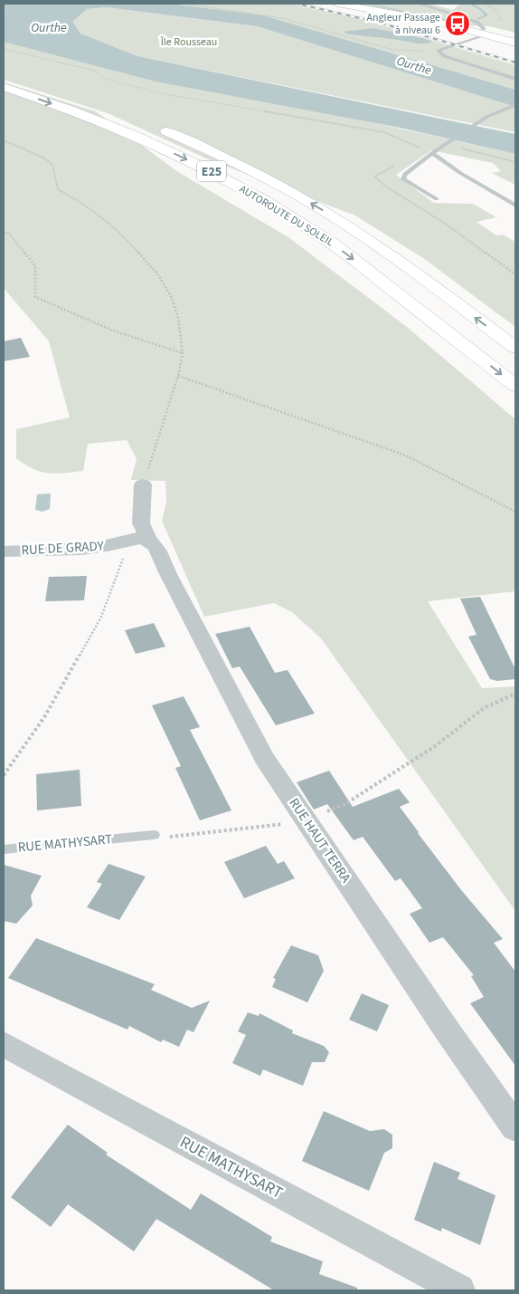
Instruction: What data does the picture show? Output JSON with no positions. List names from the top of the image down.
{
  "streets": {
    "main road": ["E25", "AUTOROUTE DU SOLEIL"],
    "street": ["RUE DE GRADY", "RUE HAUT TERRA", "RUE MATHYSART"]
  },
  "crossings": [
    ["RUE DE GRADY", "RUE HAUT TERRA"]
  ],
  "water": ["Ourthe"],
  "parks": ["Île Rousseau"],
  "places": {
    "bus stop": ["Angleur Passage à niveau 6"]
  }
}
